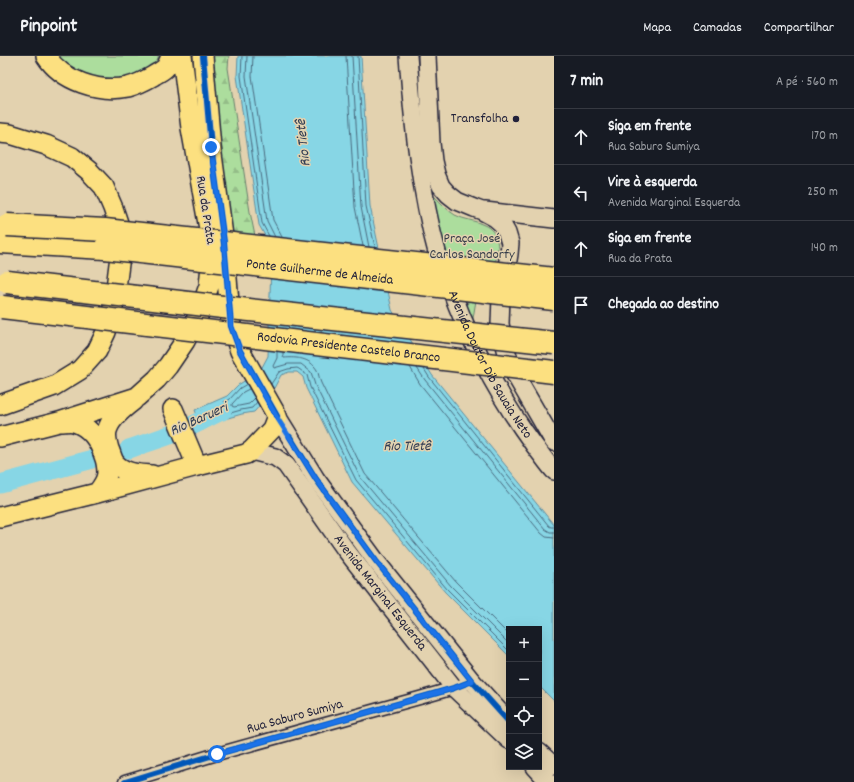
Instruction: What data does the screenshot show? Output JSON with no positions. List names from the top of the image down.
{
  "streets": {
    "highway": ["Ponte Guilherme de Almeida", "Rodovia Presidente Castelo Branco"],
    "main road": ["Rua da Prata", "Avenida Doutor Dib Sauaia Neto", "Avenida Marginal Esquerda"],
    "street": ["Rua Saburo Sumiya"]
  },
  "crossings": [
    ["Rua da Prata", "Avenida Marginal Esquerda"],
    ["Avenida Marginal Esquerda", "Rua Saburo Sumiya"]
  ],
  "water": ["Rio Tietê", "Rio Barueri"],
  "parks": ["Praça José Carlos Sandorfy"],
  "places": ["Transfolha"],
  "page": {
    "header": "Pinpoint",
    "nav": ["Mapa", "Camadas", "Compartilhar"],
    "heading": ["7 min", "A pé · 560 m"],
    "list": [
      ["Siga em frente", "Rua Saburo Sumiya", "170 m"],
      ["Vire à esquerda", "Avenida Marginal Esquerda", "250 m"],
      ["Siga em frente", "Rua da Prata", "140 m"],
      "Chegada ao destino"
    ],
    "map_buttons": ["+", "−"]
  }
}
